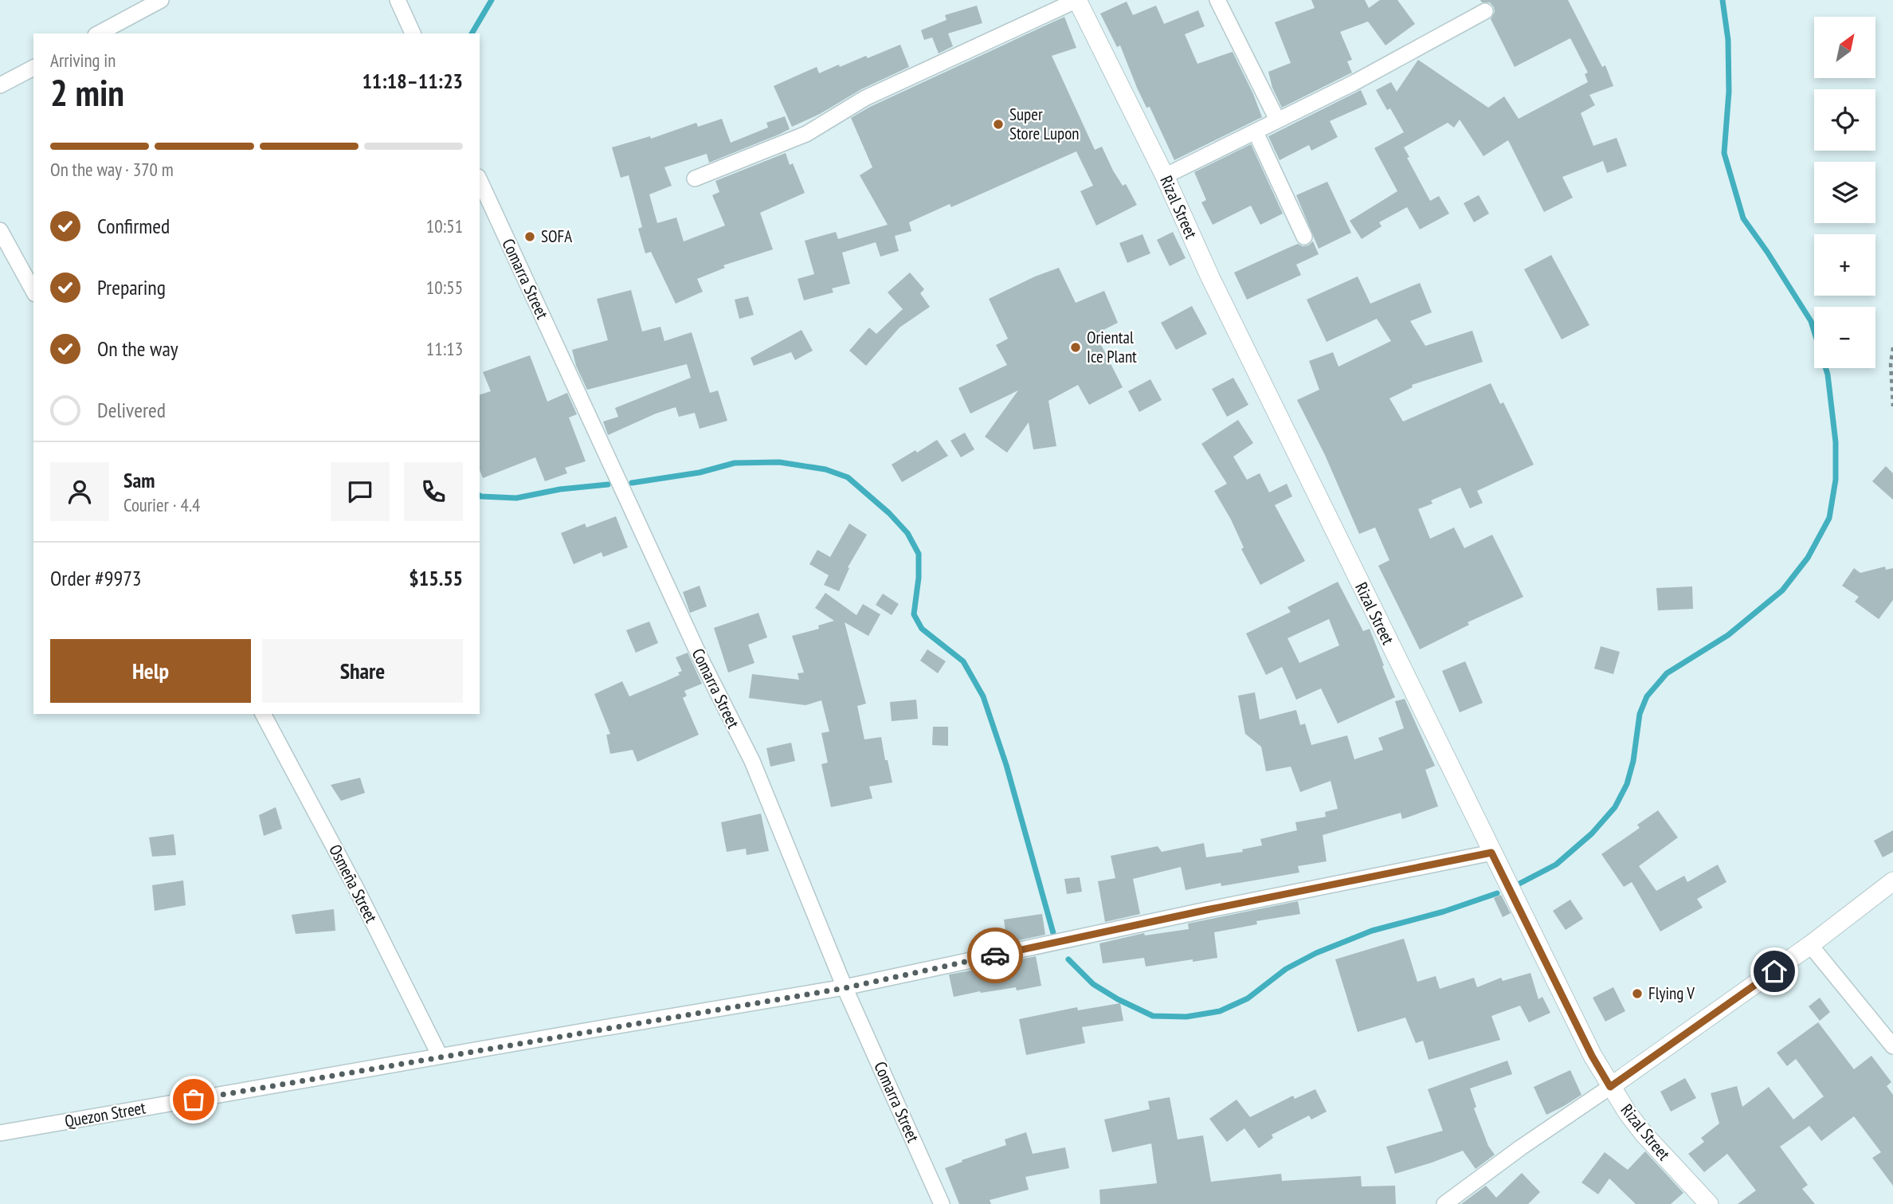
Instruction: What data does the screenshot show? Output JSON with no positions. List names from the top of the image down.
{
  "streets": {
    "street": [
      "Rizal Street",
      "Comarra Street",
      "Osmeña Street",
      "Quezon Street"
    ]
  },
  "crossings": [
    ["Rizal Street", "Quezon Street"],
    ["Comarra Street", "Quezon Street"],
    ["Osmeña Street", "Quezon Street"]
  ],
  "places": [
    "Super Store Lupon",
    "SOFA",
    "Oriental Ice Plant",
    "Flying V"
  ],
  "north": "top right",
  "page": {
    "map_buttons": ["+", "−"],
    "heading": ["2 min", "Arriving in", "11:18–11:23"],
    "panel": [
      "Sam",
      "Courier · 4.4",
      "Order #9973",
      "$15.55"
    ],
    "bar": "On the way · 370 m",
    "list": [
      ["Confirmed", "10:51"],
      ["Preparing", "10:55"],
      ["On the way", "11:13"],
      "Delivered"
    ],
    "buttons": ["Help", "Share"]
  }
}
